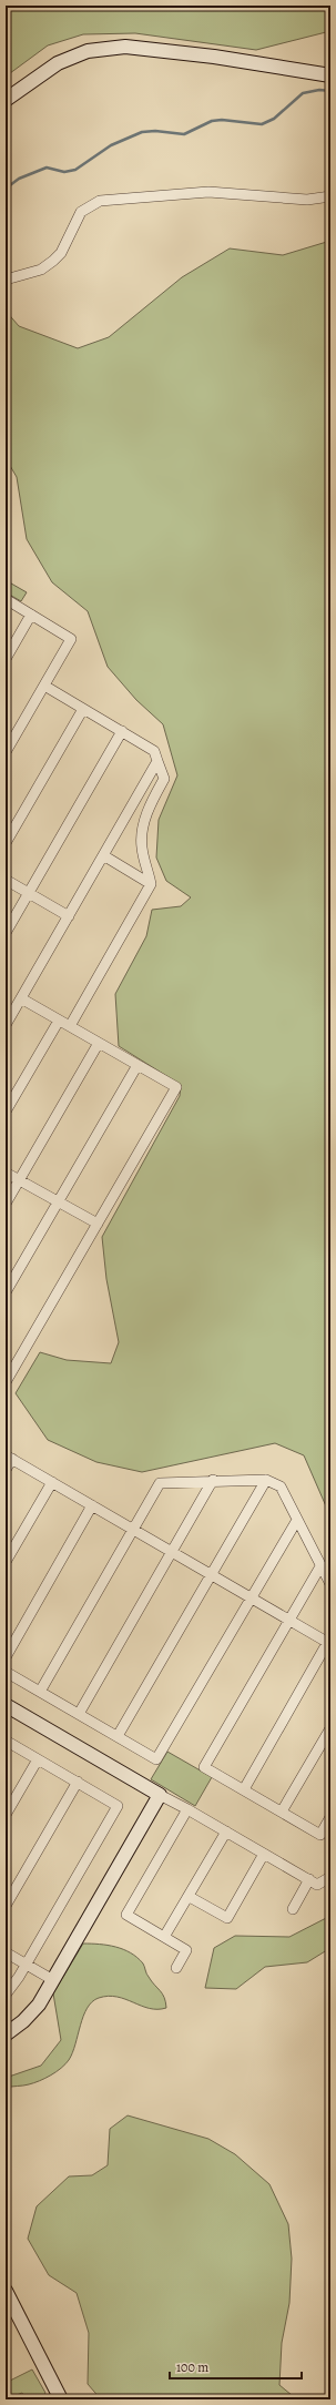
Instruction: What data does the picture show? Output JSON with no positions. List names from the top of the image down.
{
  "scale_bar": "100 m"
}
